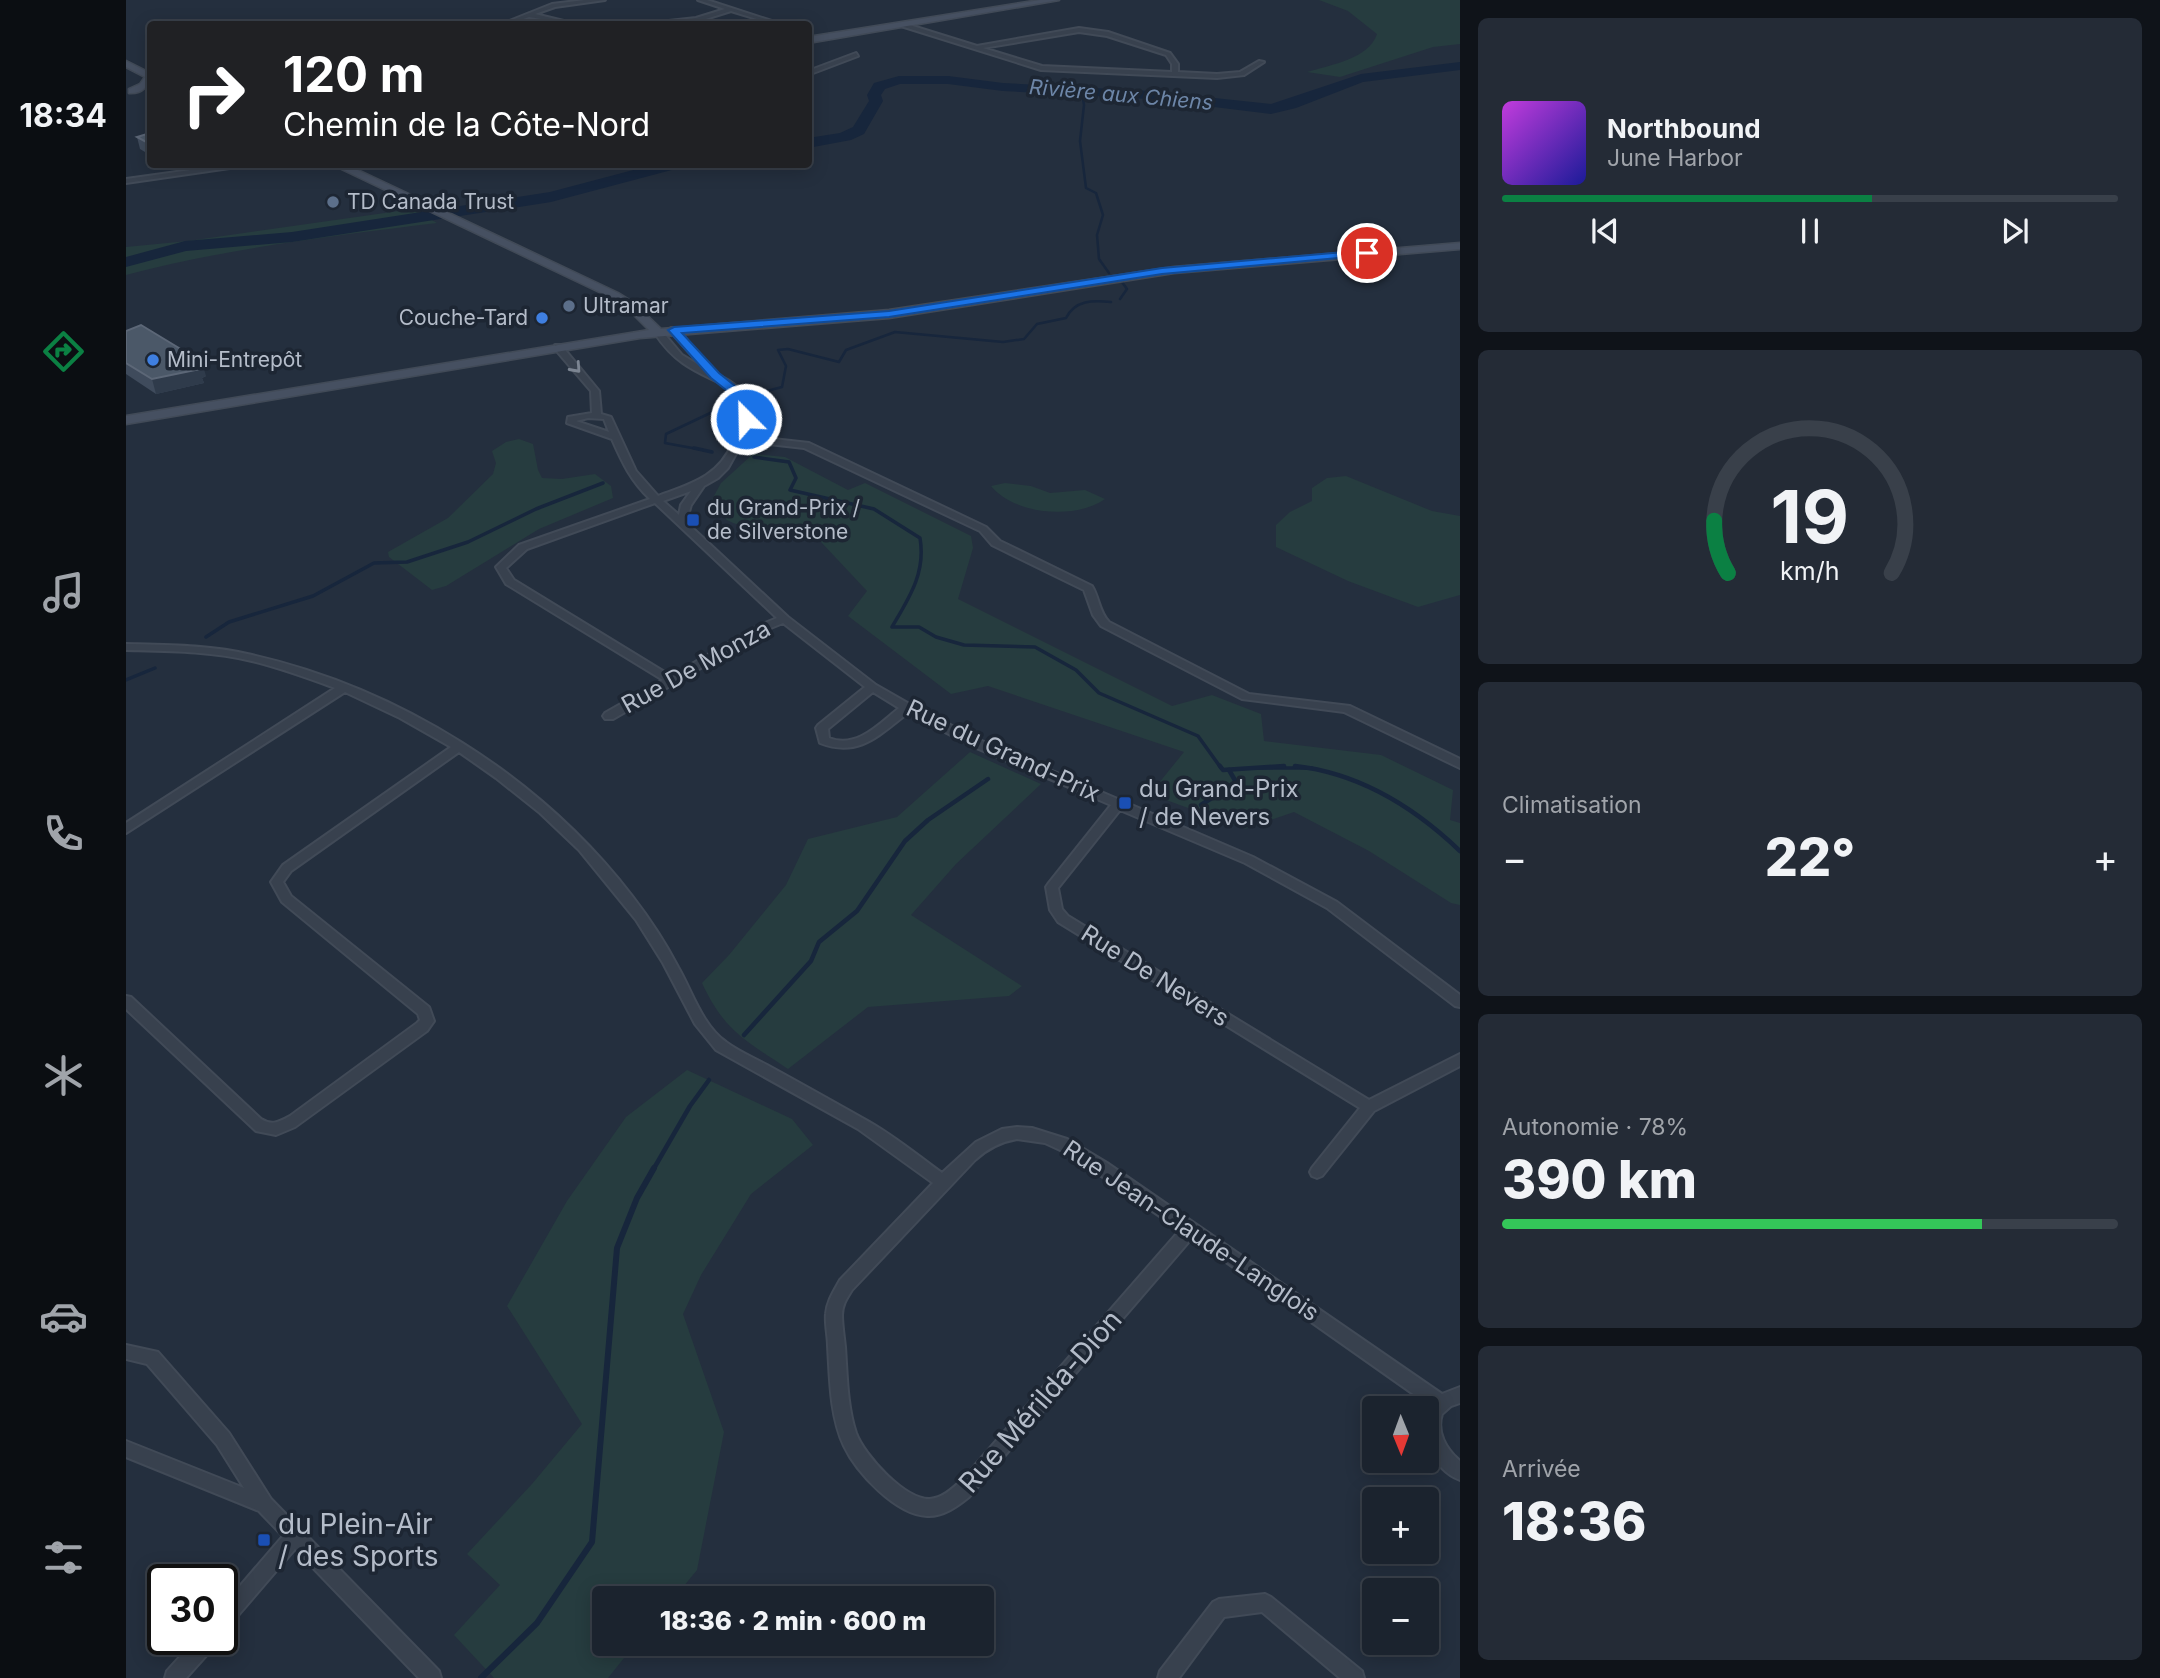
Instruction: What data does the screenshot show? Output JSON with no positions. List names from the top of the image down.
{
  "streets": {
    "street": [
      "Rue De Monza",
      "Rue du Grand-Prix",
      "Rue De Nevers",
      "Rue Jean-Claude-Langlois",
      "Rue Mérilda-Dion"
    ]
  },
  "crossings": [
    ["Rue De Monza", "Rue du Grand-Prix"],
    ["Rue du Grand-Prix", "Rue De Nevers"],
    ["Rue Jean-Claude-Langlois", "Rue Mérilda-Dion"]
  ],
  "water": ["Rivière aux Chiens"],
  "places": {
    "other": [
      "TD Canada Trust",
      "Ultramar",
      "Couche-Tard",
      "Mini-Entrepôt"
    ],
    "transit": ["du Grand-Prix / de Silverstone", "du Grand-Prix / de Nevers", "du Plein-Air / des Sports"]
  },
  "north": "bottom",
  "page": {
    "tabs": "18:34",
    "turn": ["120 m", "Chemin de la Côte-Nord"],
    "song": ["Northbound", "June Harbor"],
    "tile": [
      "Climatisation",
      ["Autonomie · 78%", "390 km"],
      ["Arrivée", "18:36"]
    ],
    "heat": ["−", "22°", "+"],
    "map_buttons": ["+", "−"],
    "limit": "30",
    "trip": "18:36 · 2 min · 600 m",
    "gauge": ["19", "km/h"]
  }
}
